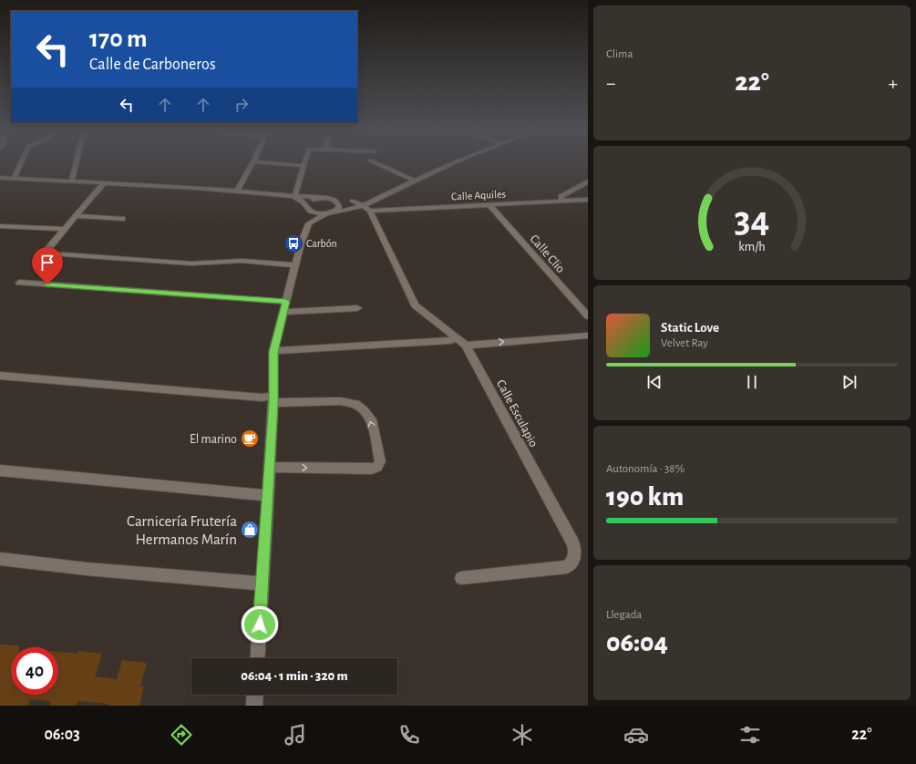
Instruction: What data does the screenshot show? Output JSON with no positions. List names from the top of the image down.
{
  "streets": {
    "street": ["Calle Aquiles", "Calle Clio", "Calle Esculapio"]
  },
  "crossings": [
    ["Calle Aquiles", "Calle Clio"],
    ["Calle Aquiles", "Calle Esculapio"]
  ],
  "places": {
    "bus stop": ["Carbón"],
    "cafe": ["El marino"],
    "shop": ["Carnicería Frutería Hermanos Marín"]
  },
  "page": {
    "tile": [
      "Clima",
      ["Autonomía · 38%", "190 km"],
      ["Llegada", "06:04"]
    ],
    "turn": ["170 m", "Calle de Carboneros"],
    "heat": ["−", "22°", "+"],
    "song": ["Static Love", "Velvet Ray"],
    "limit": "40",
    "trip": "06:04 · 1 min · 320 m",
    "tabs": ["06:03", "22°"],
    "gauge": ["34", "km/h"]
  }
}
